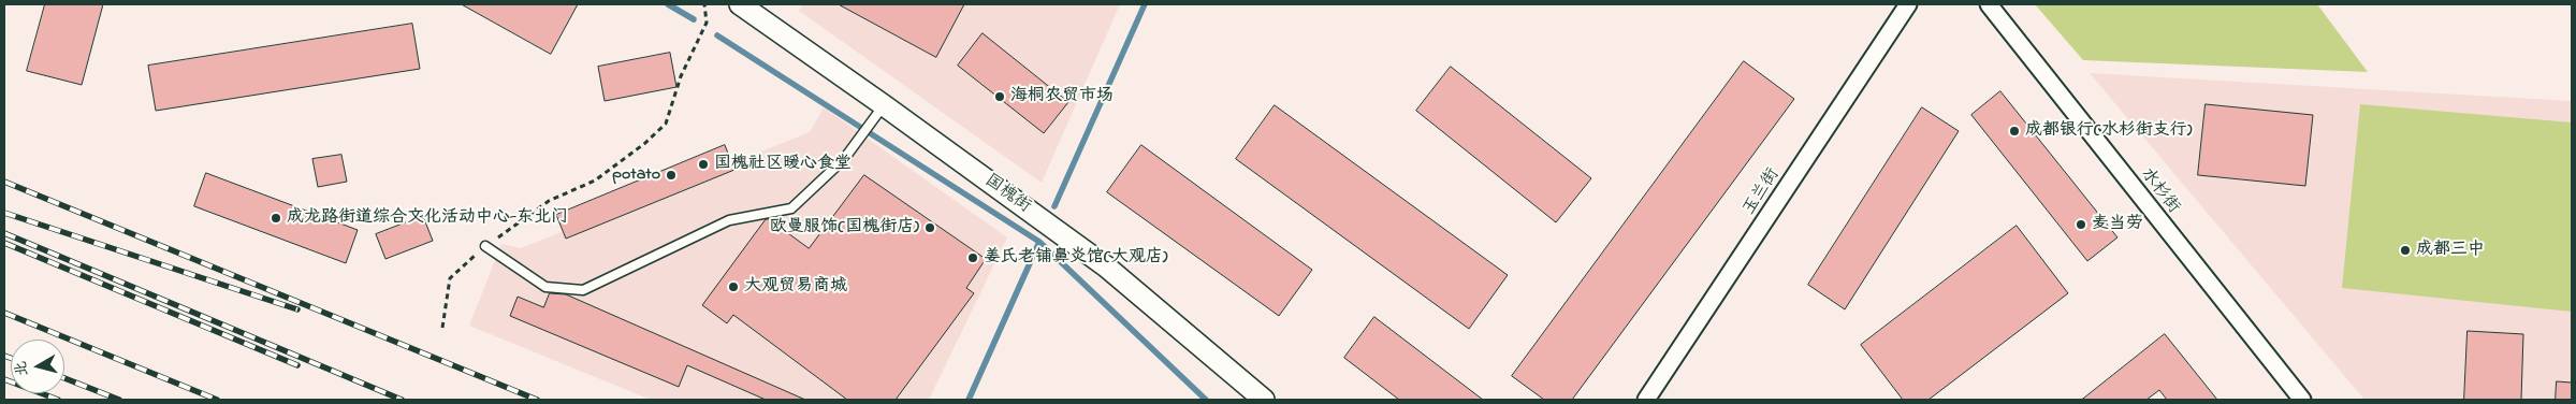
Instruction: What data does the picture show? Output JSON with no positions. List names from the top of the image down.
{
  "streets": {
    "street": ["水杉街", "玉兰街", "国槐街"]
  },
  "places": [
    "海桐农贸市场",
    "成都银行(水杉街支行)",
    "国槐社区暖心食堂",
    "potato",
    "成龙路街道综合文化活动中心-东北门",
    "麦当劳",
    "欧曼服饰(国槐街店)",
    "成都三中",
    "姜氏老铺鼻炎馆(大观店)",
    "大观贸易商城"
  ],
  "north": "left"
}
